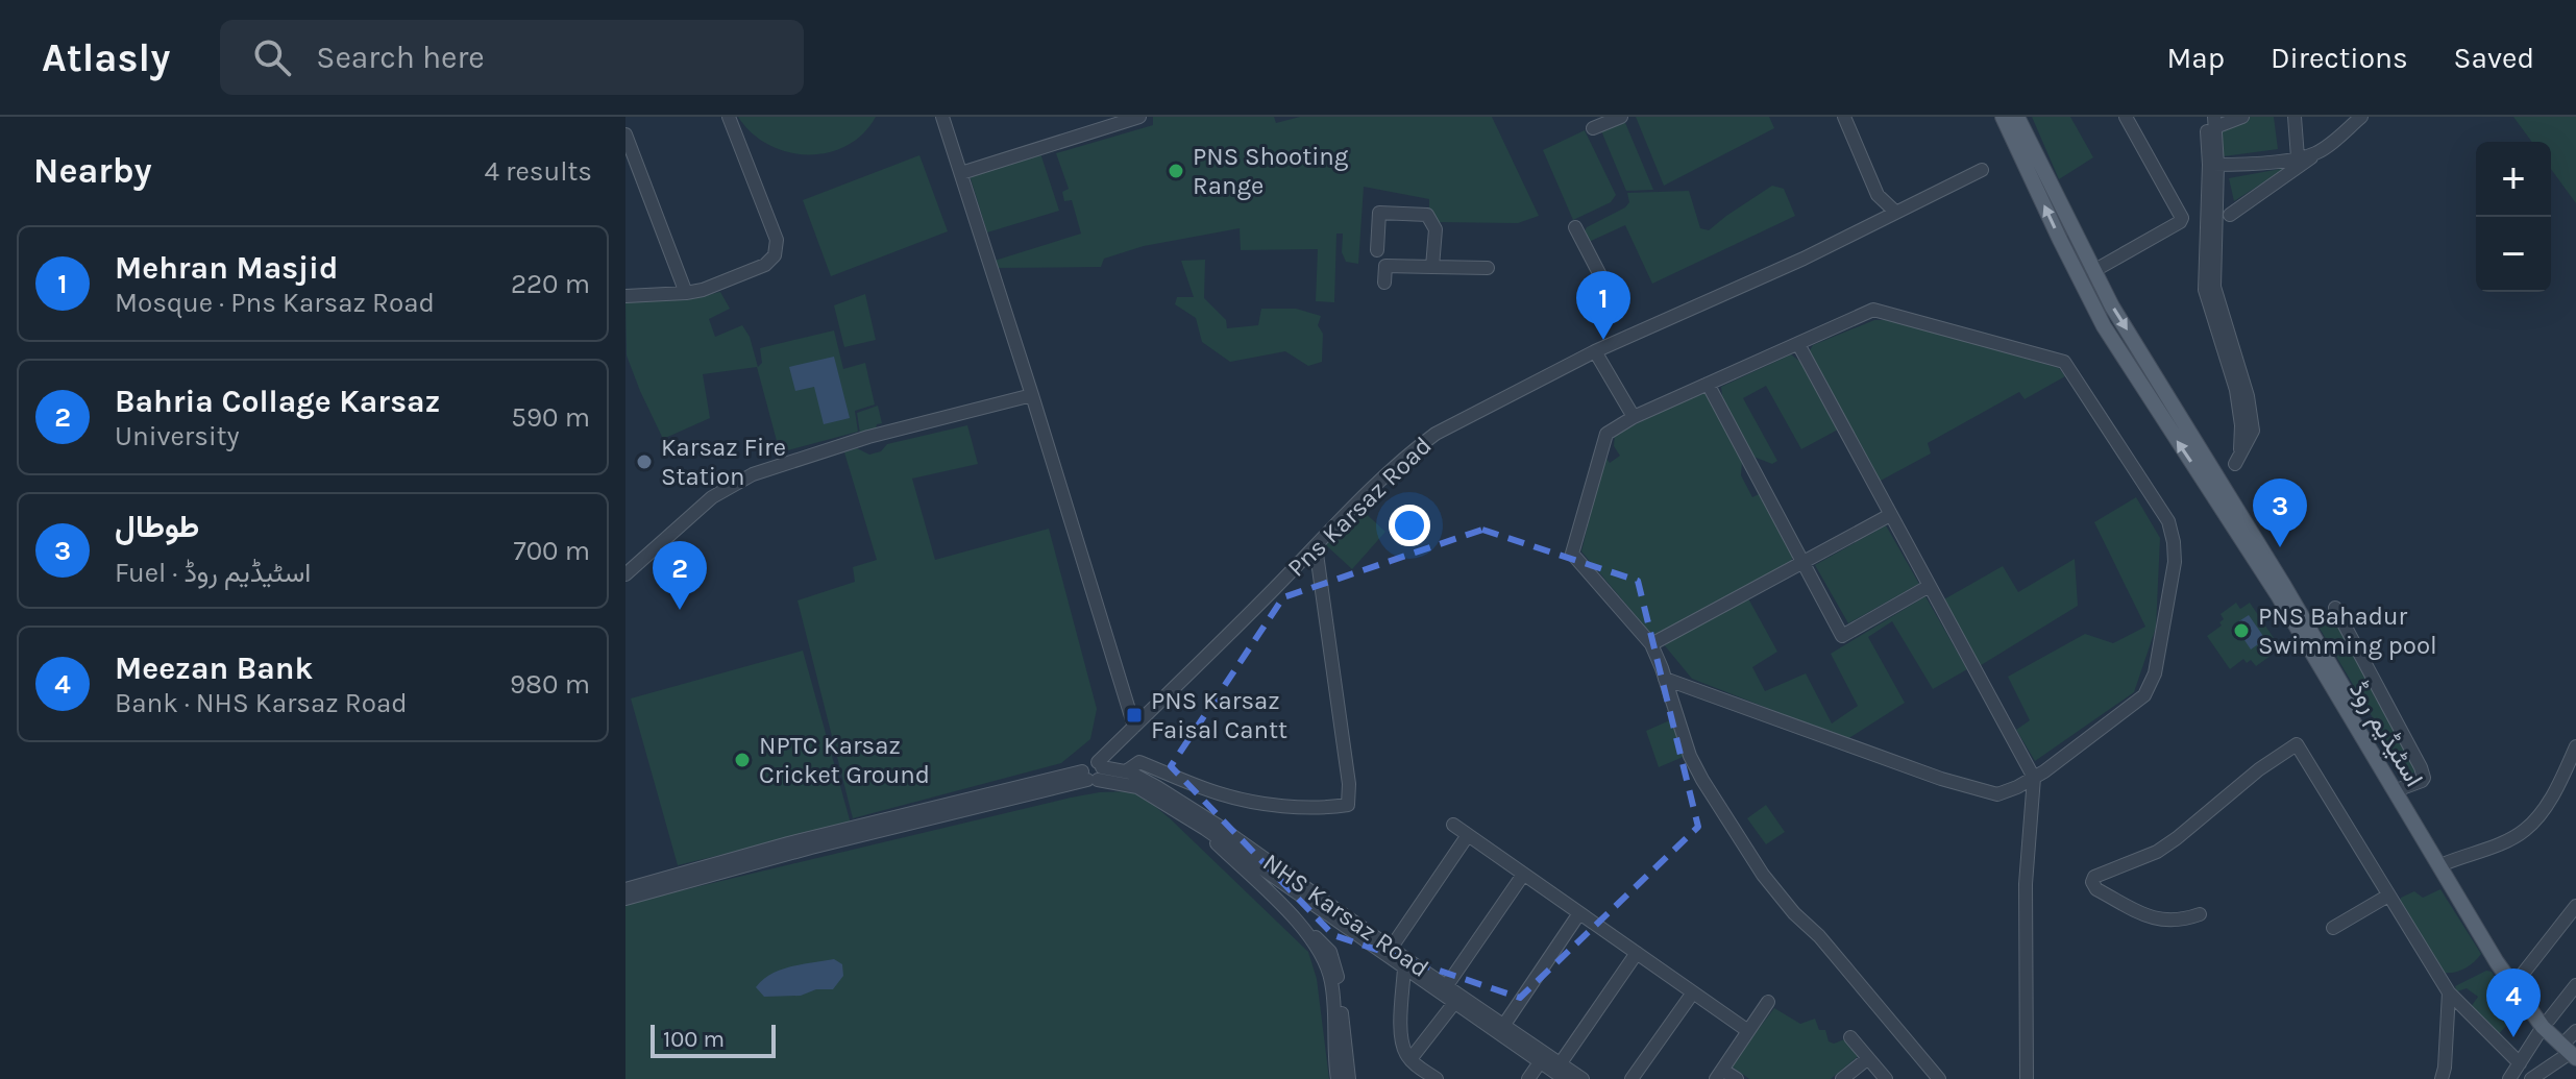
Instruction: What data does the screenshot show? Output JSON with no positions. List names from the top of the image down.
{
  "streets": {
    "main road": ["اسٹیڈیم روڈ"],
    "street": ["Pns Karsaz Road", "NHS Karsaz Road"]
  },
  "crossings": [
    ["Pns Karsaz Road", "NHS Karsaz Road"]
  ],
  "places": {
    "other": [
      "PNS Shooting Range",
      "Karsaz Fire Station",
      "PNS Bahadur Swimming pool",
      "NPTC Karsaz Cricket Ground"
    ],
    "transit": ["PNS Karsaz Faisal Cantt"]
  },
  "scale_bar": "100 m",
  "page": {
    "header": "Atlasly",
    "search": "Search here",
    "nav": ["Map", "Directions", "Saved"],
    "heading": ["Nearby", "4 results"],
    "map_buttons": ["+", "−"],
    "list": [
      {
        "mark": "1",
        "name": "Mehran Masjid",
        "note": "Mosque · Pns Karsaz Road",
        "value": "220 m"
      },
      {
        "mark": "2",
        "name": "Bahria Collage Karsaz",
        "note": "University",
        "value": "590 m"
      },
      {
        "mark": "3",
        "name": "طوطال",
        "note": "Fuel · اسٹیڈیم روڈ",
        "value": "700 m"
      },
      {
        "mark": "4",
        "name": "Meezan Bank",
        "note": "Bank · NHS Karsaz Road",
        "value": "980 m"
      }
    ],
    "pins": [
      "1",
      "3",
      "2",
      "4"
    ],
    "scale": "100 m"
  }
}
